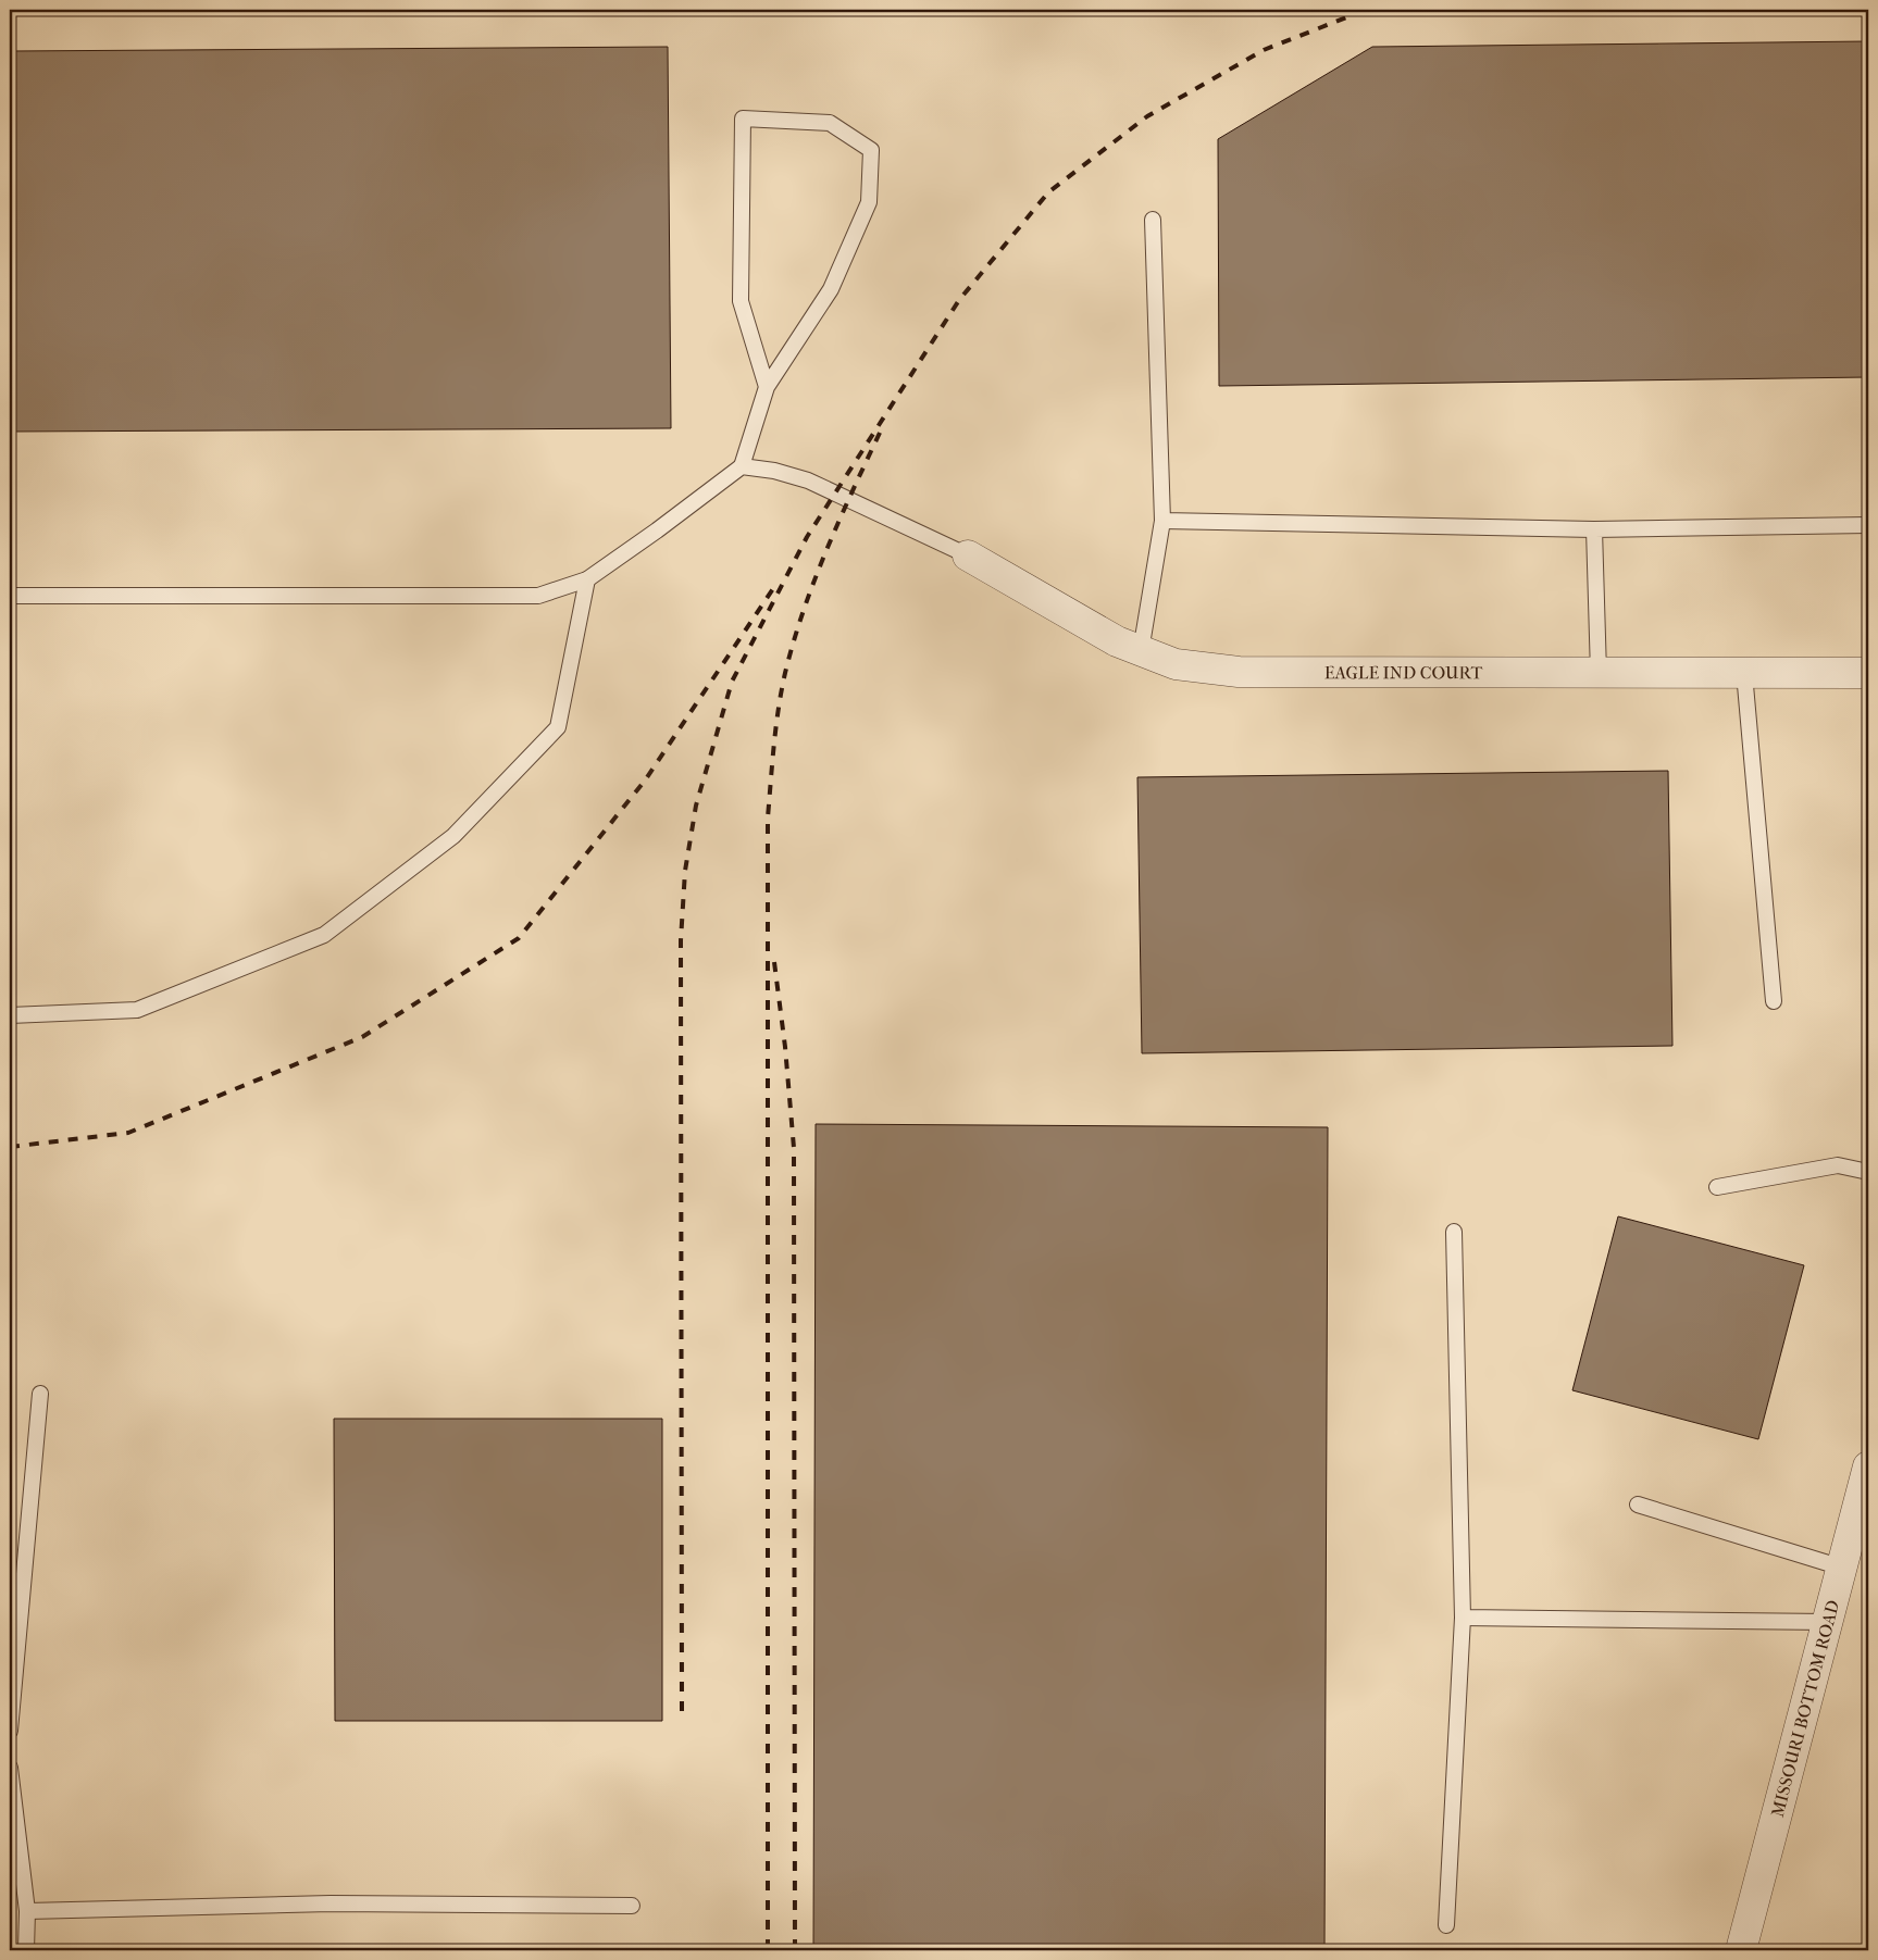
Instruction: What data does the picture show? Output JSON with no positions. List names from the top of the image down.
{
  "streets": {
    "street": ["EAGLE IND COURT", "MISSOURI BOTTOM ROAD"]
  }
}
